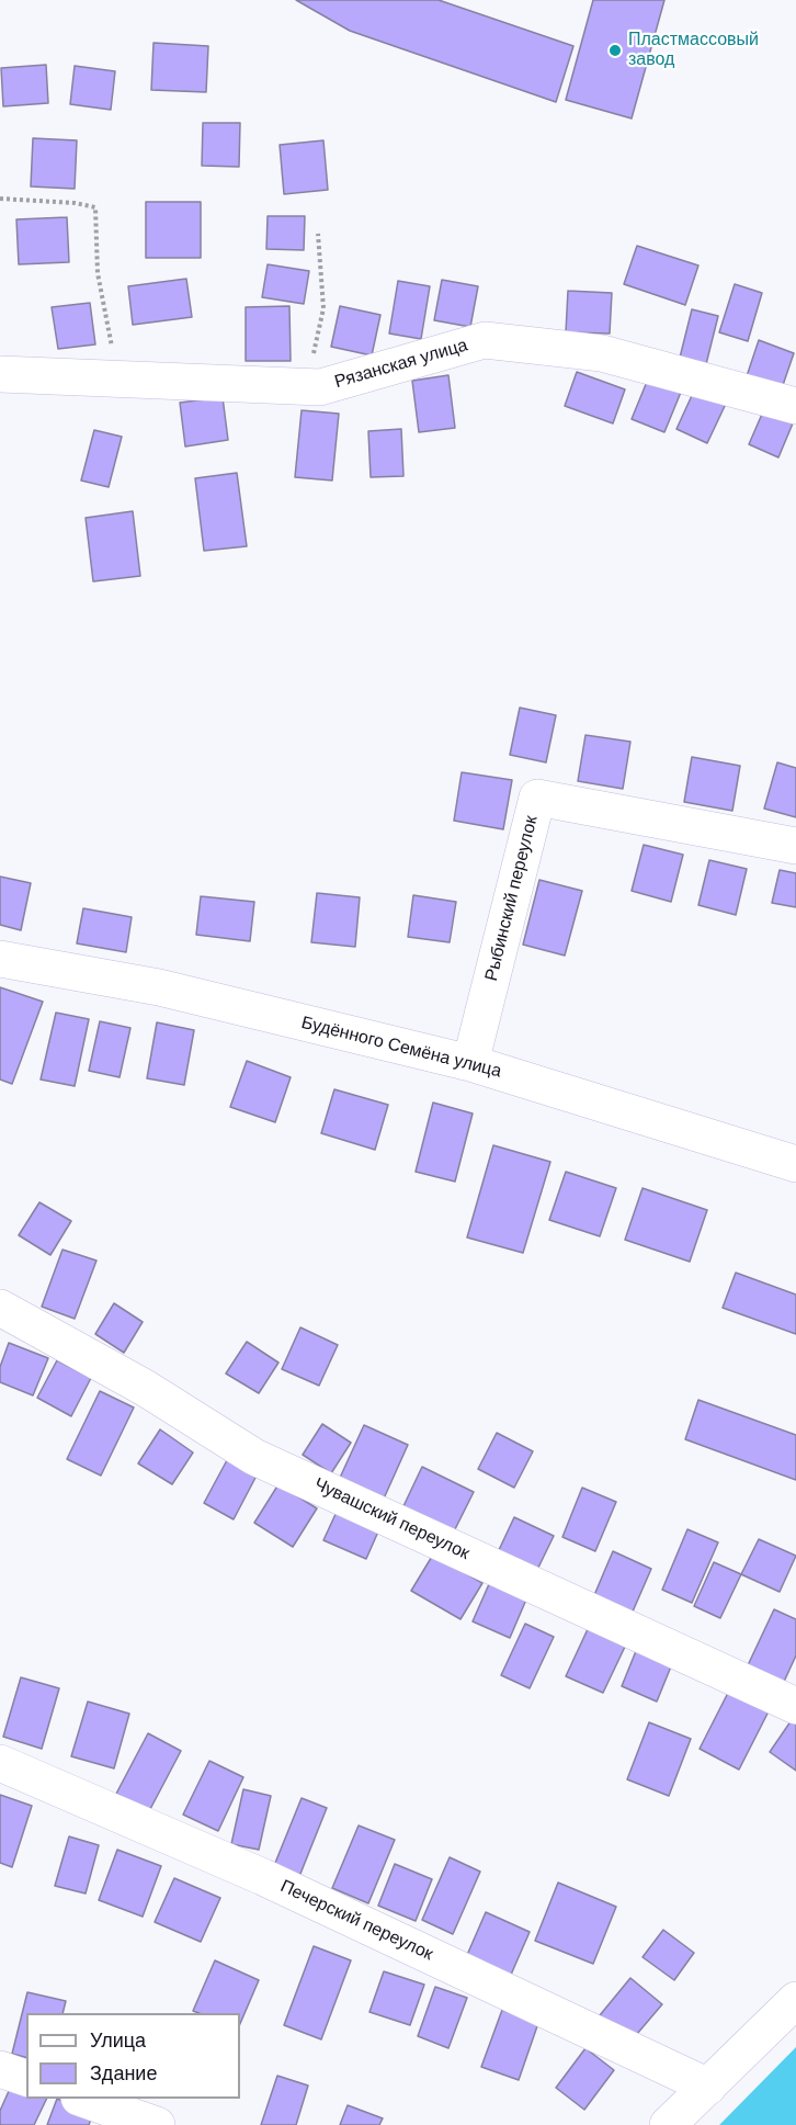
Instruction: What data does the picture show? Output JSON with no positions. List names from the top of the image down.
{
  "streets": {
    "street": [
      "Рязанская улица",
      "Рыбинский переулок",
      "Будённого Семёна улица",
      "Чувашский переулок",
      "Печерский переулок"
    ]
  },
  "crossings": [
    ["Рыбинский переулок", "Будённого Семёна улица"]
  ],
  "places": ["Пластмассовый завод"],
  "legend": ["Улица", "Здание"]
}
